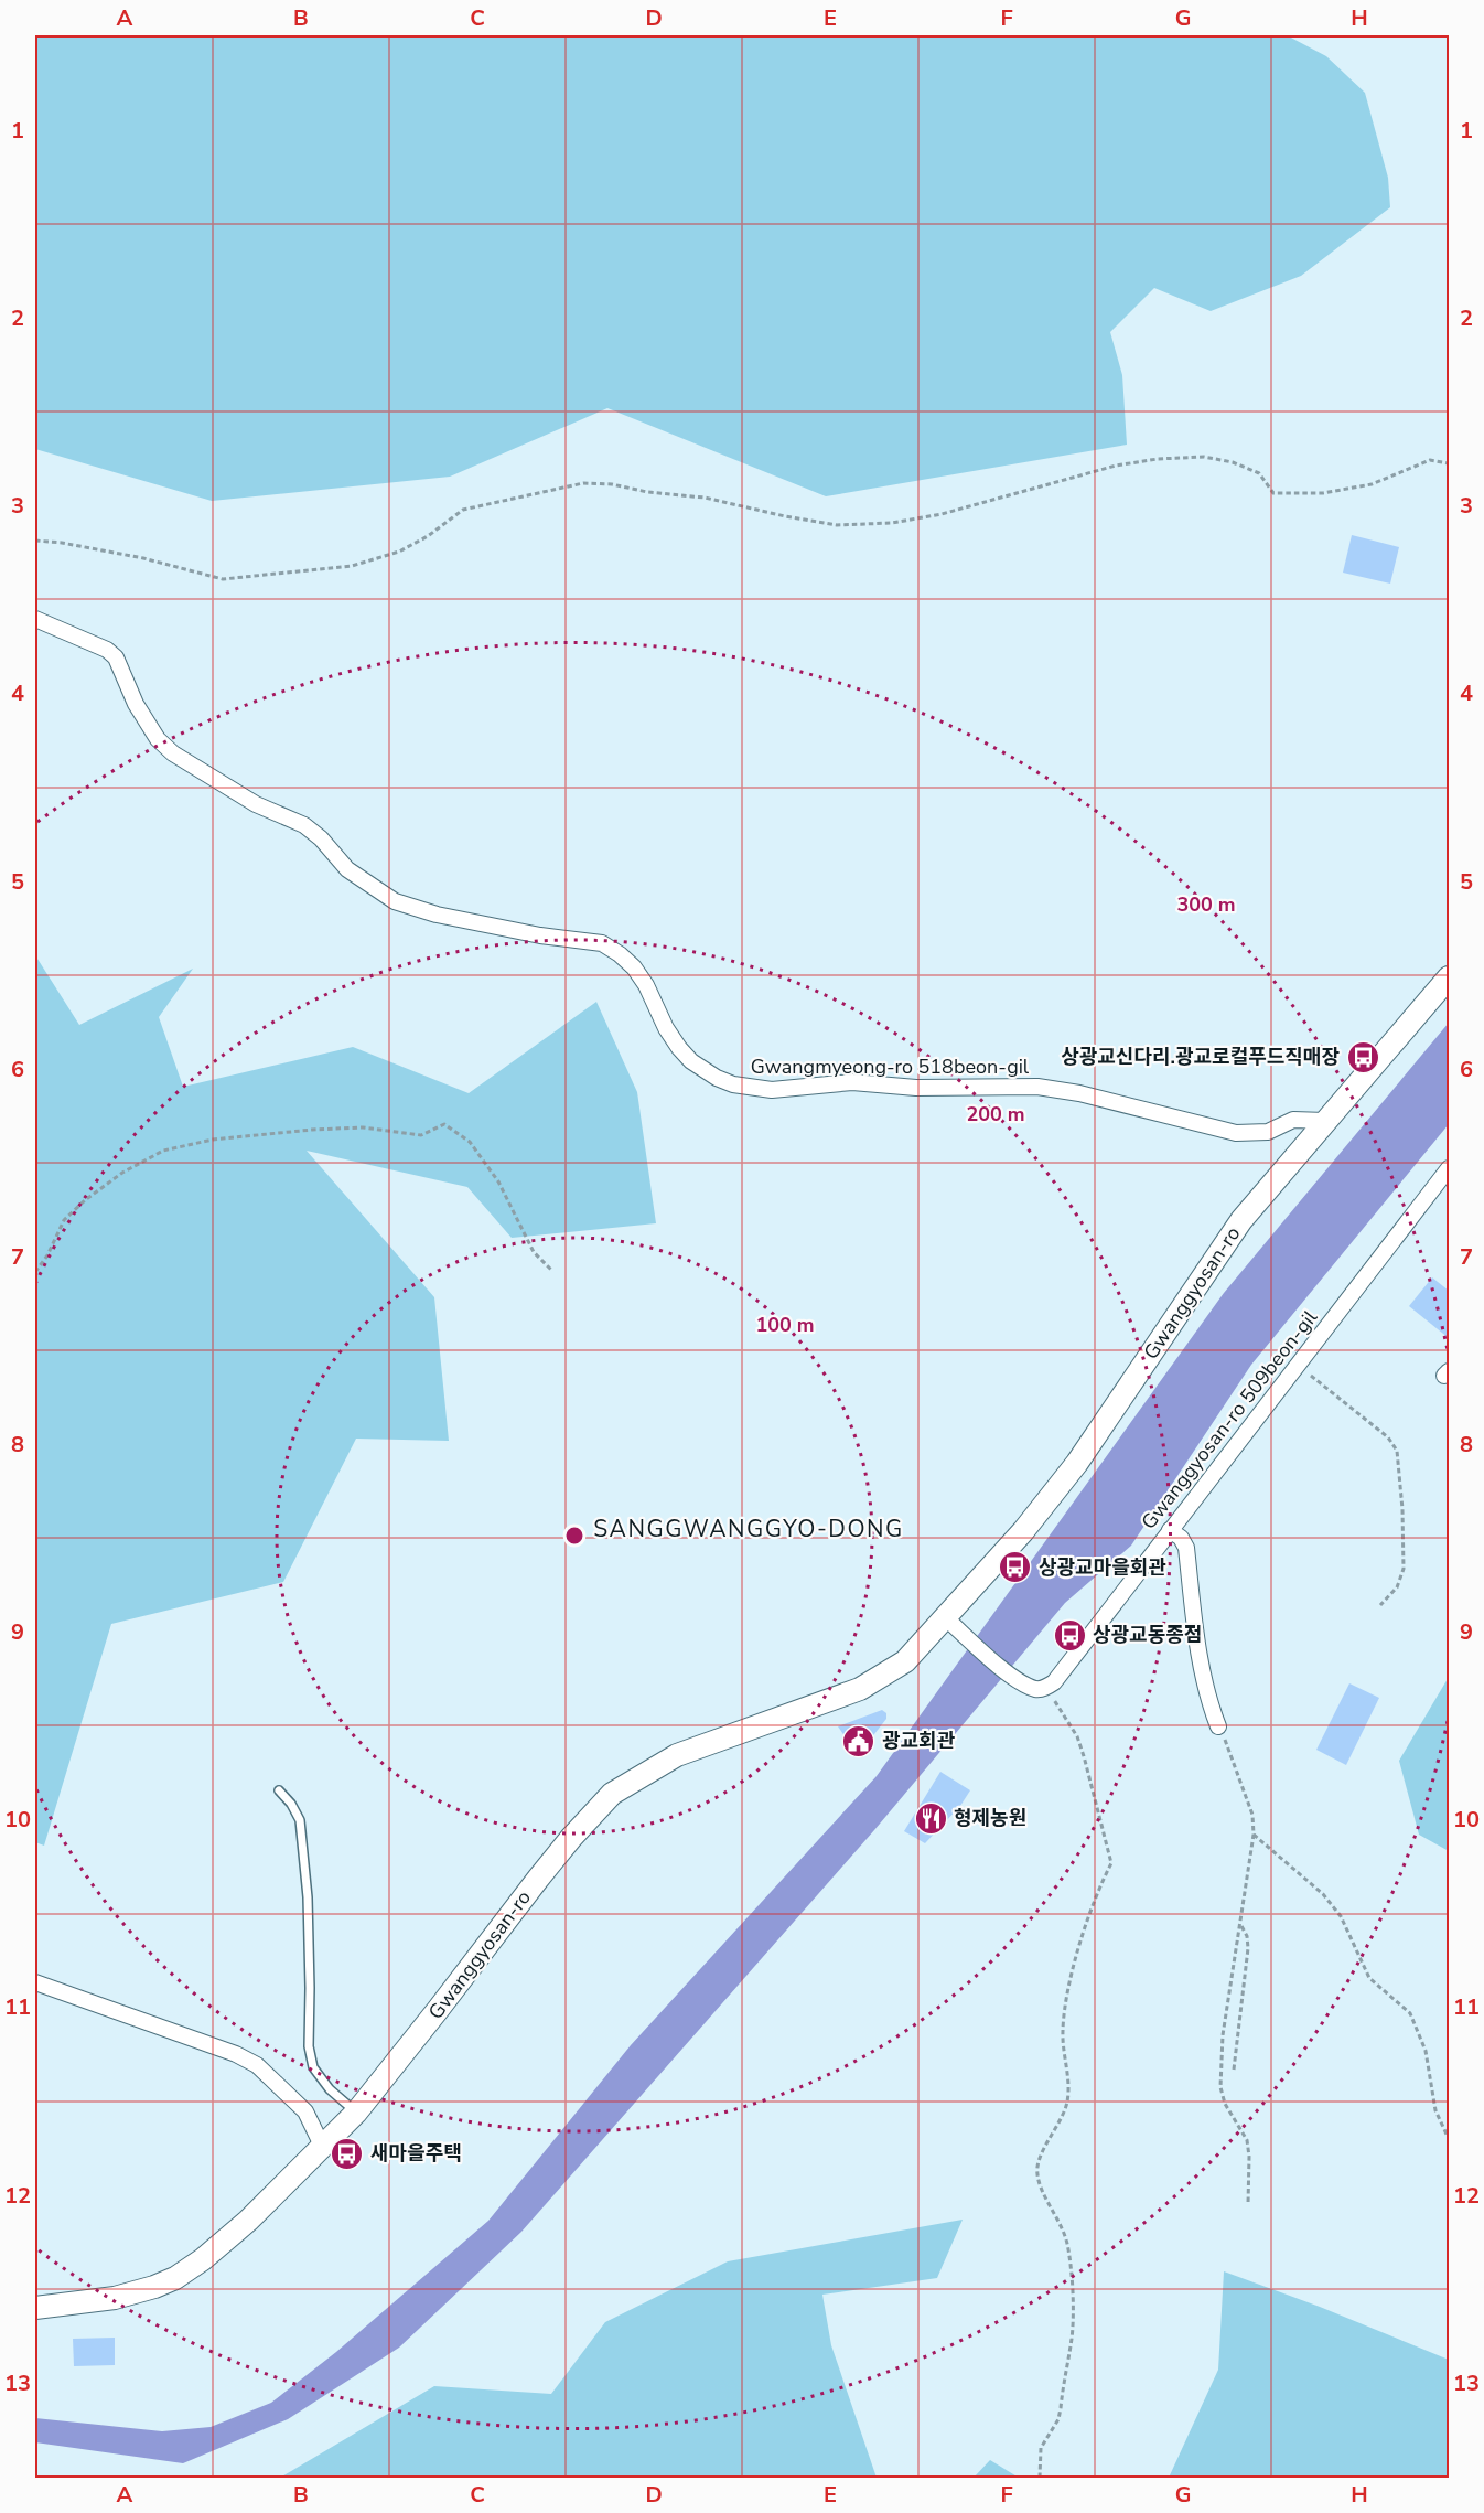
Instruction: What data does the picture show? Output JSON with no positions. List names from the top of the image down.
{
  "streets": {
    "street": ["Gwangmyeong-ro 518beon-gil", "Gwanggyosan-ro", "Gwanggyosan-ro 509beon-gil"]
  },
  "crossings": [
    ["Gwangmyeong-ro 518beon-gil", "Gwanggyosan-ro"]
  ],
  "districts": ["SANGGWANGGYO-DONG"],
  "places": {
    "bus stop": [
      "상광교신다리.광교로컬푸드직매장",
      "상광교마을회관",
      "상광교동종점",
      "새마을주택"
    ],
    "public building": ["광교회관"],
    "restaurant": ["형제농원"]
  },
  "grid": {
    "columns": [
      "A",
      "B",
      "C",
      "D",
      "E",
      "F",
      "G",
      "H"
    ],
    "rows": [
      "1",
      "2",
      "3",
      "4",
      "5",
      "6",
      "7",
      "8",
      "9",
      "10",
      "11",
      "12",
      "13"
    ]
  },
  "rings": ["300 m", "200 m", "100 m"]
}
